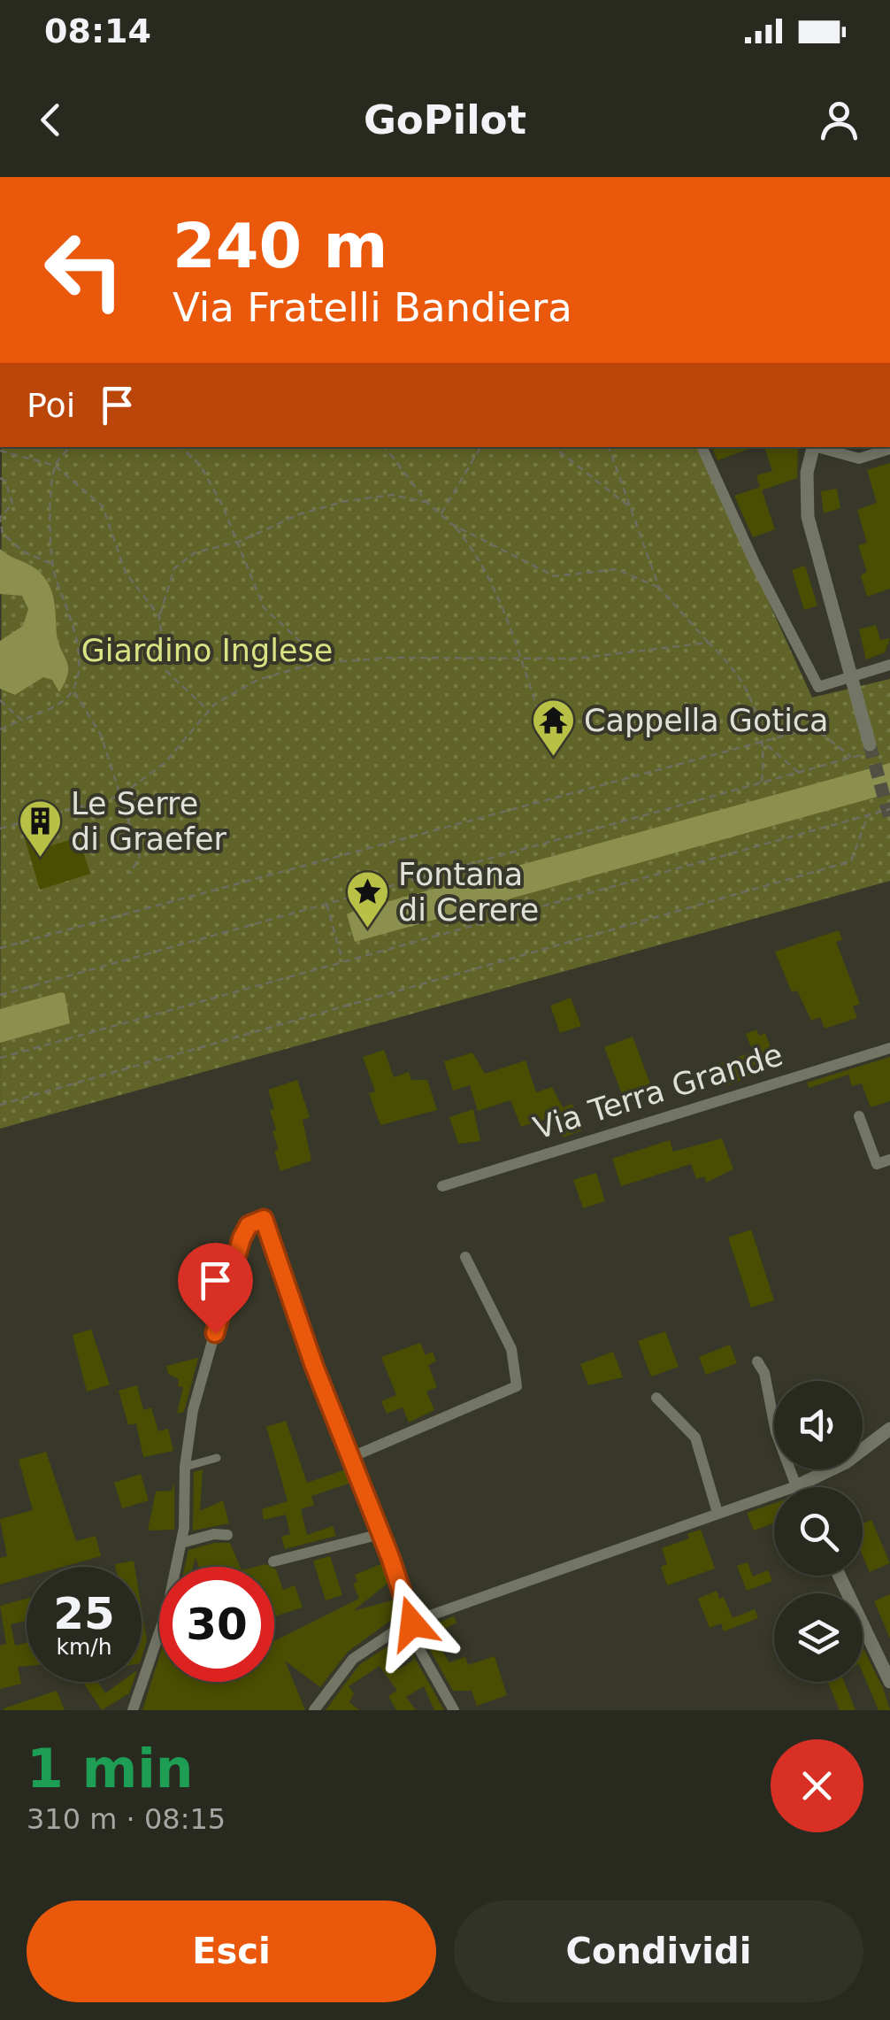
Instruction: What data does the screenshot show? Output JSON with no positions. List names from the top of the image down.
{
  "streets": {
    "street": ["Via Terra Grande"]
  },
  "parks": ["Giardino Inglese"],
  "places": {
    "temple": ["Cappella Gotica"],
    "building": ["Le Serre di Graefer"],
    "place": ["Fontana di Cerere"]
  },
  "page": {
    "status": "08:14",
    "header": "GoPilot",
    "turn": ["240 m", "Via Fratelli Bandiera"],
    "then": "Poi",
    "speed": "25 km/h",
    "limit": "30",
    "heading": ["1 min", "310 m · 08:15"],
    "buttons": ["Esci", "Condividi"]
  }
}
